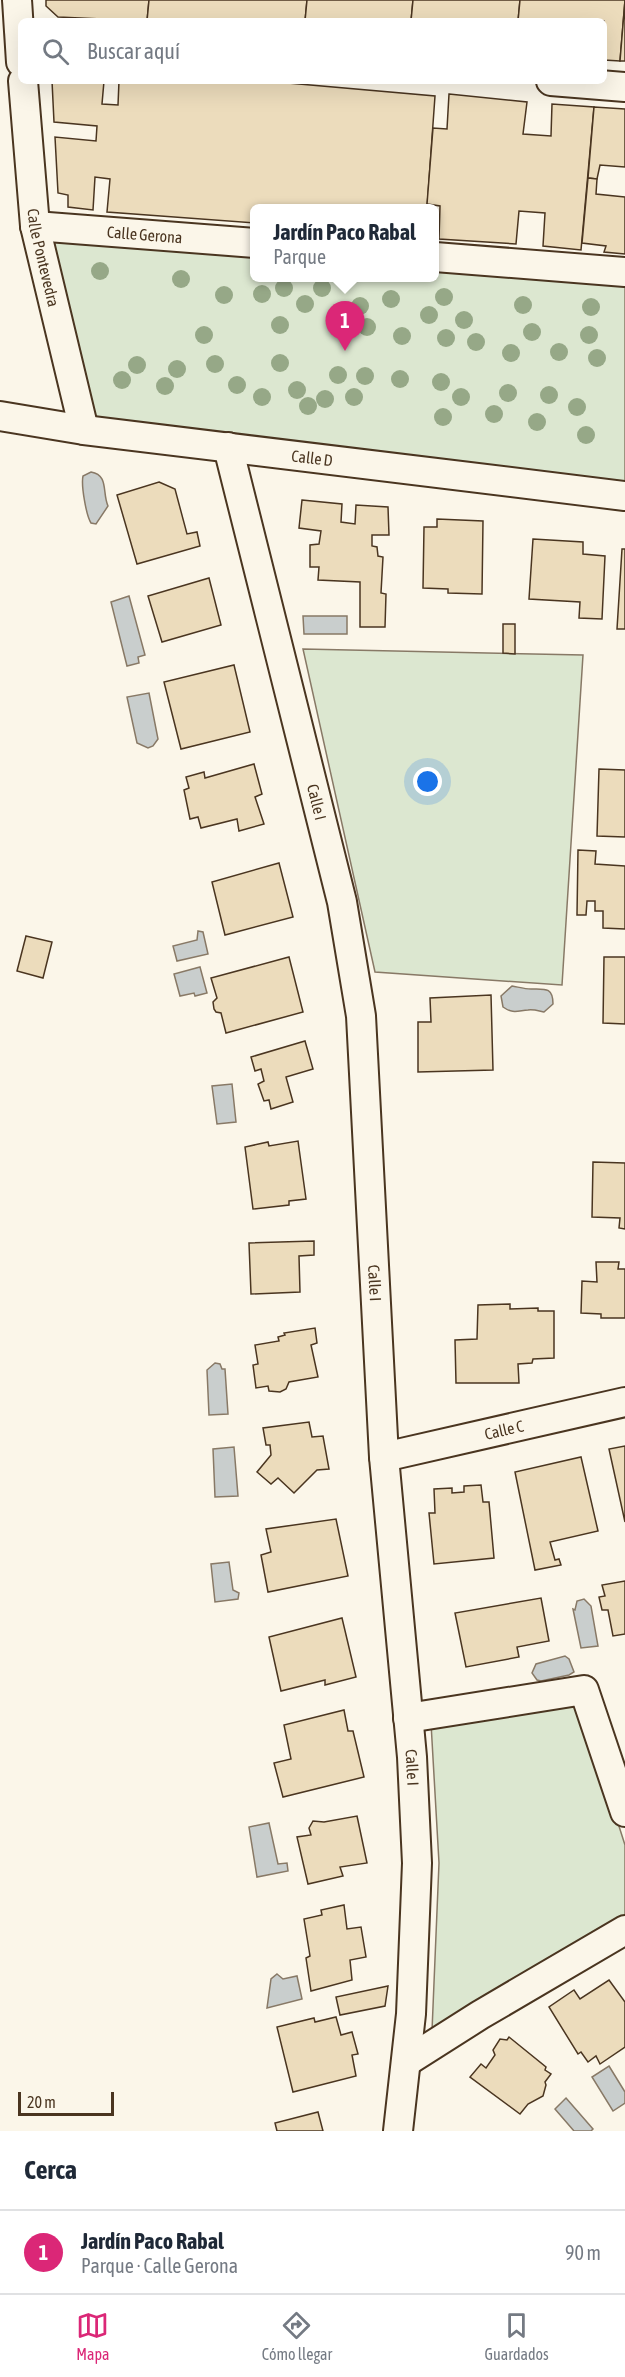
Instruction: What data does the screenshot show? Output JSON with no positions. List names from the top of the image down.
{
  "streets": {
    "street": [
      "Calle Gerona",
      "Calle Pontevedra",
      "Calle D",
      "Calle I",
      "Calle C"
    ]
  },
  "crossings": [
    ["Calle Gerona", "Calle Pontevedra"],
    ["Calle Pontevedra", "Calle D"],
    ["Calle D", "Calle I"],
    ["Calle I", "Calle C"]
  ],
  "scale_bar": "20 m",
  "page": {
    "search": "Buscar aquí",
    "popup": ["Jardín Paco Rabal", "Parque"],
    "pins": "1",
    "scale": "20 m",
    "heading": "Cerca",
    "list": [
      {
        "mark": "1",
        "name": "Jardín Paco Rabal",
        "note": "Parque · Calle Gerona",
        "value": "90 m"
      }
    ],
    "nav": ["Mapa", "Cómo llegar", "Guardados"]
  }
}
